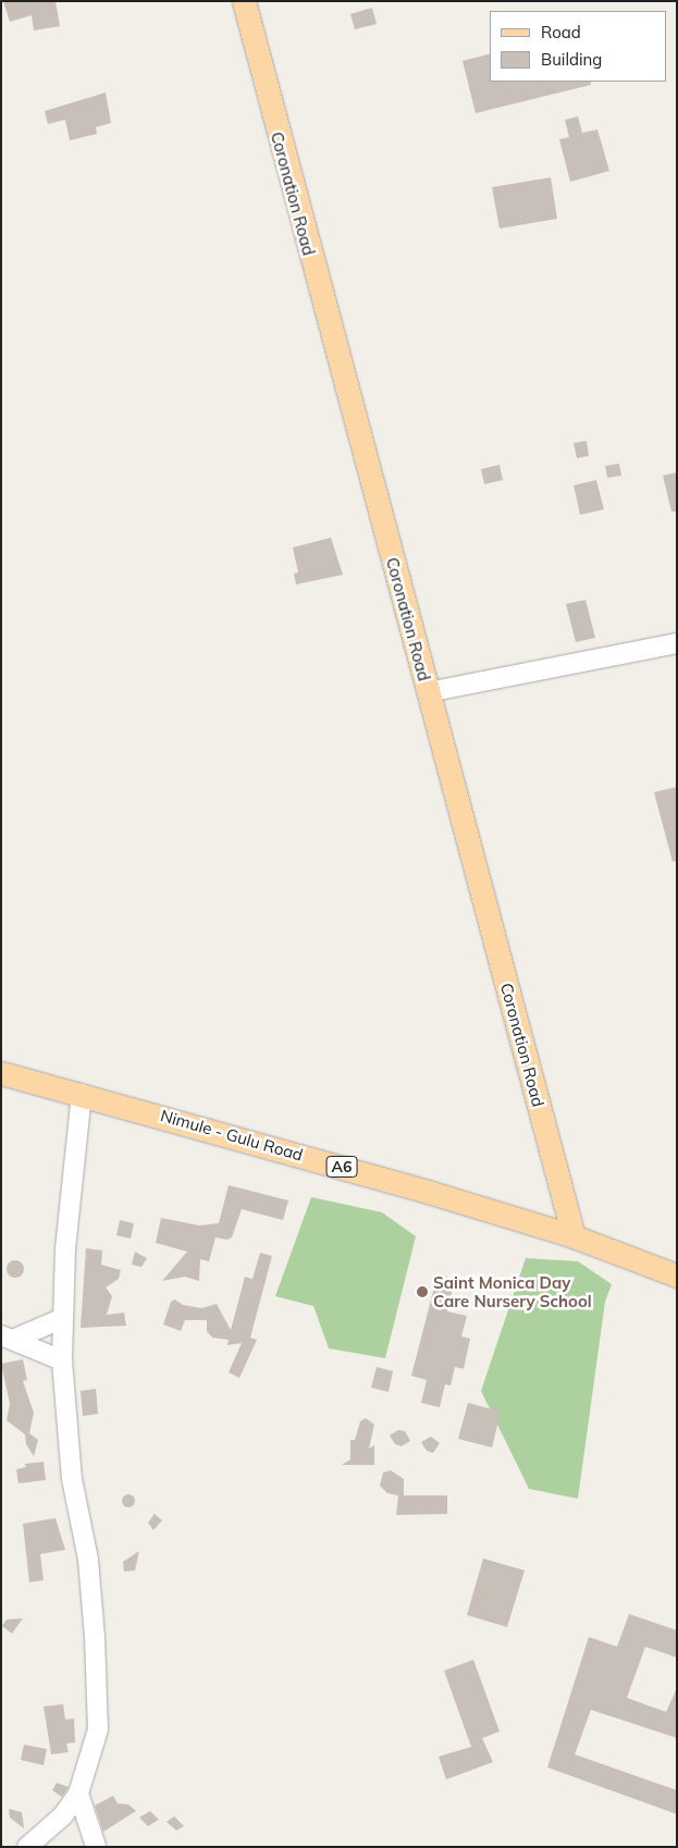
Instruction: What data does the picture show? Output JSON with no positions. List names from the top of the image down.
{
  "streets": {
    "main road": ["Coronation Road", "Nimule - Gulu Road", "A6"]
  },
  "crossings": [
    ["Coronation Road", "Nimule - Gulu Road"]
  ],
  "places": ["Saint Monica Day Care Nursery School"],
  "legend": ["Road", "Building"]
}
